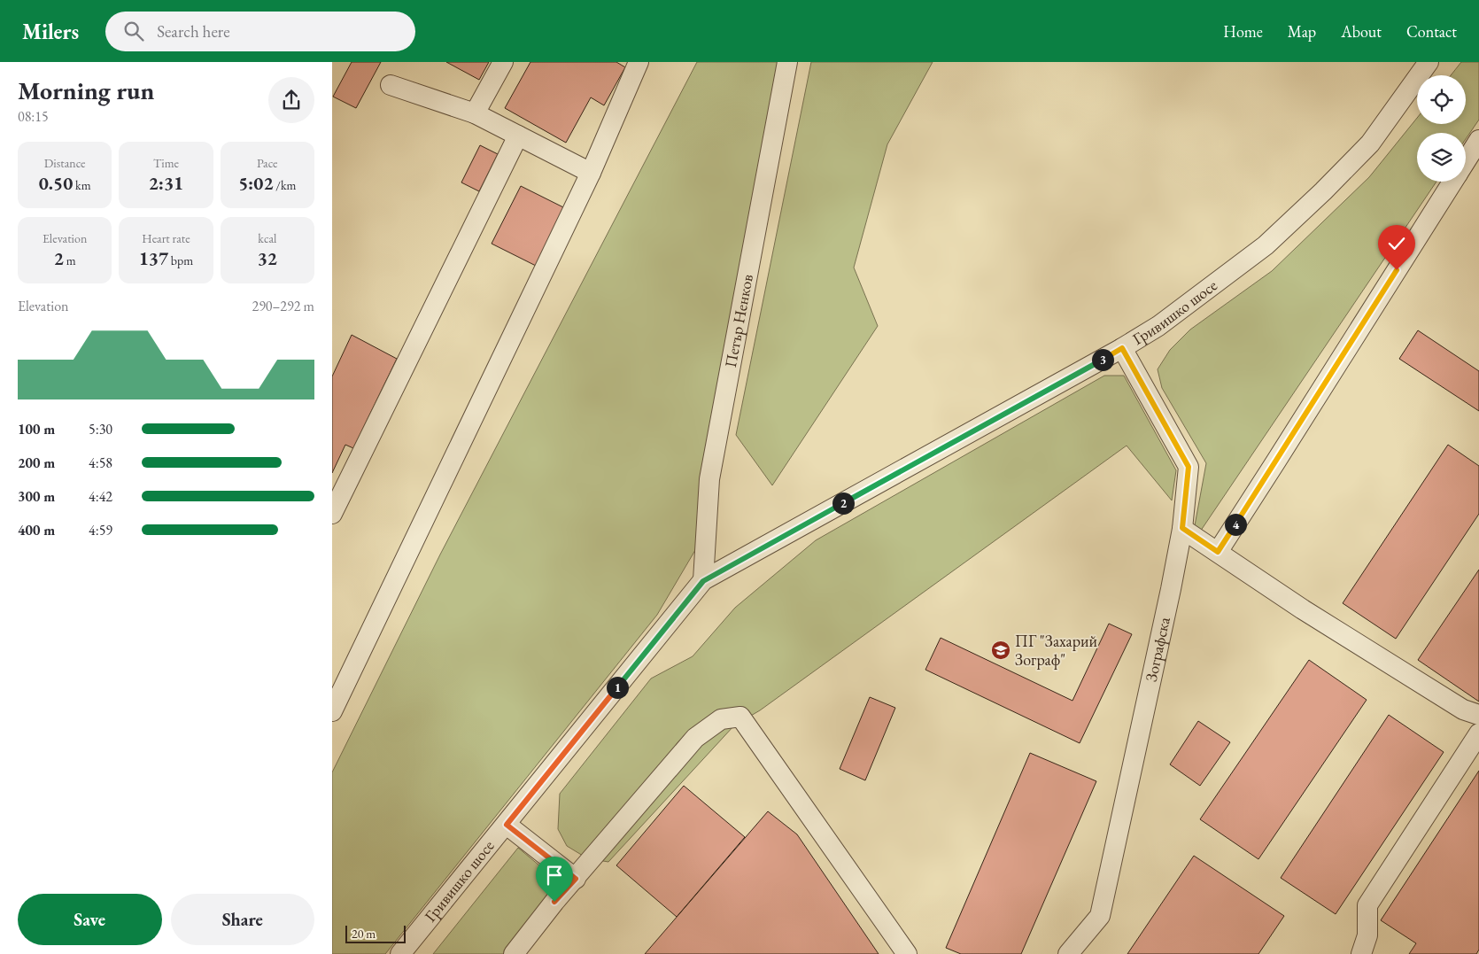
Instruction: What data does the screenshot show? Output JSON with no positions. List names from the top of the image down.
{
  "streets": {
    "street": ["Гривишко шосе", "Петър Ненков", "Зографска"]
  },
  "crossings": [
    ["Гривишко шосе", "Петър Ненков"],
    ["Гривишко шосе", "Зографска"]
  ],
  "places": {
    "school or university": ["ПГ \"Захарий Зограф\""]
  },
  "scale_bar": "20 m",
  "page": {
    "header": "Milers",
    "search": "Search here",
    "nav": [
      "Home",
      "Map",
      "About",
      "Contact"
    ],
    "heading": ["Morning run", "08:15"],
    "stats": [
      ["Distance", "0.50 km"],
      ["Time", "2:31"],
      ["Pace", "5:02 /km"],
      ["Elevation", "2 m"],
      ["Heart rate", "137 bpm"],
      ["kcal", "32"]
    ],
    "chart": ["Elevation", "290–292 m"],
    "pins": [
      "3",
      "2",
      "4",
      "1"
    ],
    "list": [
      {
        "name": "100 m",
        "note": "5:30"
      },
      {
        "name": "200 m",
        "note": "4:58"
      },
      {
        "name": "300 m",
        "note": "4:42"
      },
      {
        "name": "400 m",
        "note": "4:59"
      }
    ],
    "buttons": ["Save", "Share"],
    "scale": "20 m"
  }
}
